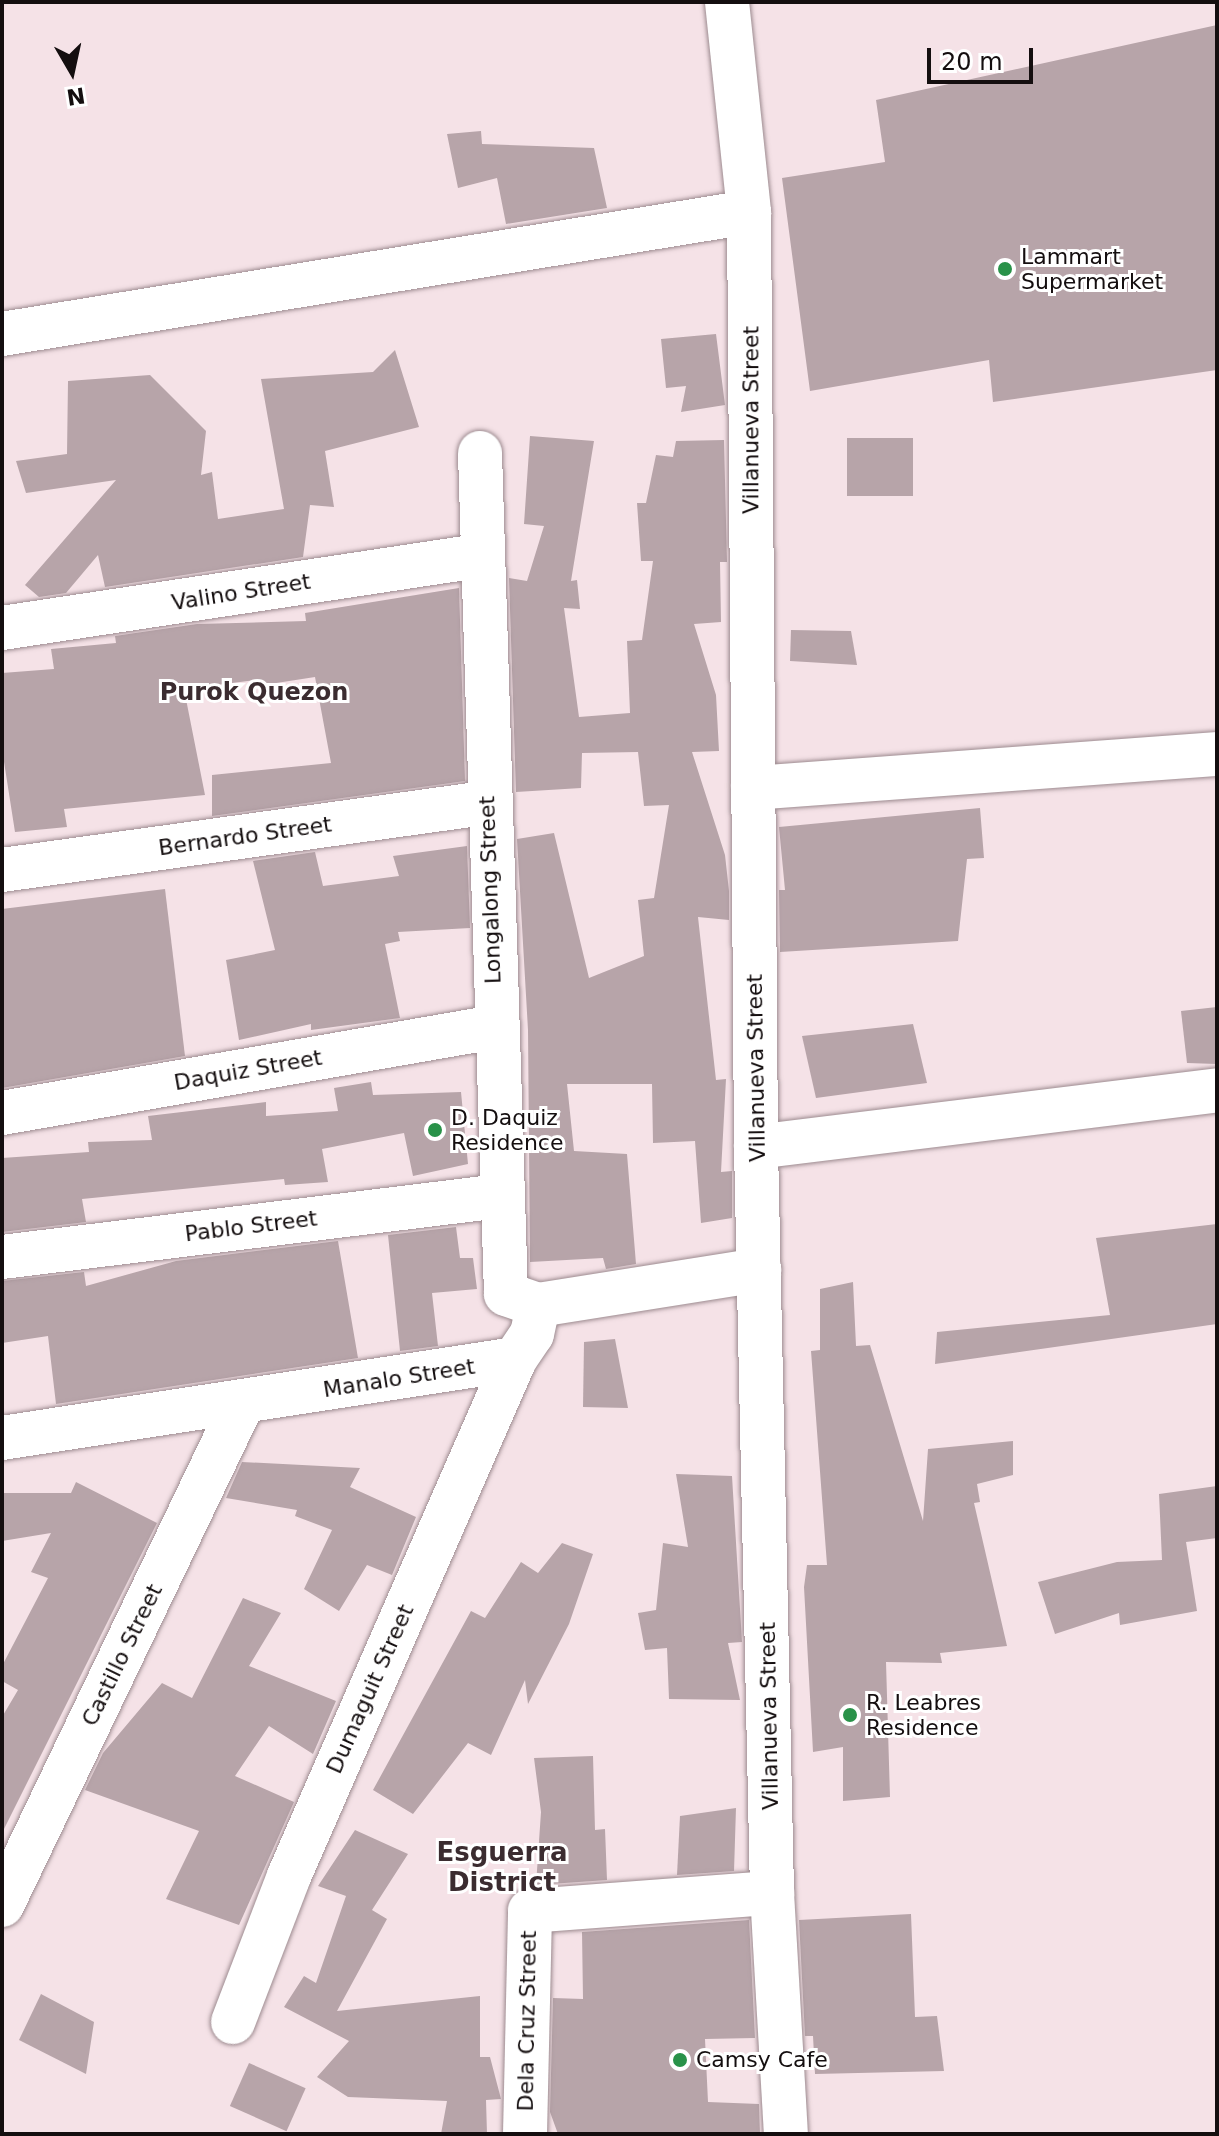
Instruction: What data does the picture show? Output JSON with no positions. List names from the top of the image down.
{
  "streets": {
    "street": [
      "Villanueva Street",
      "Valino Street",
      "Bernardo Street",
      "Longalong Street",
      "Daquiz Street",
      "Pablo Street",
      "Manalo Street",
      "Castillo Street",
      "Dumaguit Street",
      "Dela Cruz Street"
    ]
  },
  "crossings": [
    ["Villanueva Street", "Dela Cruz Street"],
    ["Valino Street", "Longalong Street"],
    ["Bernardo Street", "Longalong Street"],
    ["Longalong Street", "Daquiz Street"],
    ["Longalong Street", "Pablo Street"],
    ["Manalo Street", "Castillo Street"],
    ["Manalo Street", "Dumaguit Street"]
  ],
  "districts": ["Purok Quezon", "Esguerra District"],
  "places": [
    "Lammart Supermarket",
    "D. Daquiz Residence",
    "R. Leabres Residence",
    "Camsy Cafe"
  ],
  "scale_bar": "20 m",
  "north": "bottom"
}
